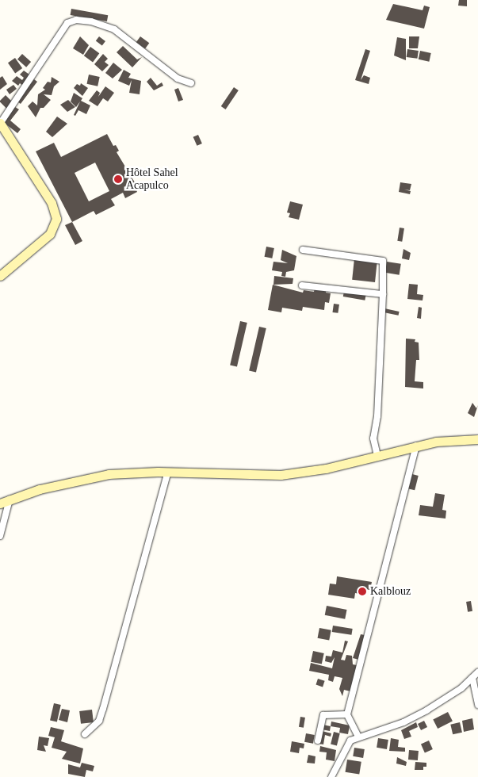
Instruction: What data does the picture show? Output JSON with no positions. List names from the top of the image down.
{
  "places": ["Hôtel Sahel Acapulco", "Kalblouz"]
}
